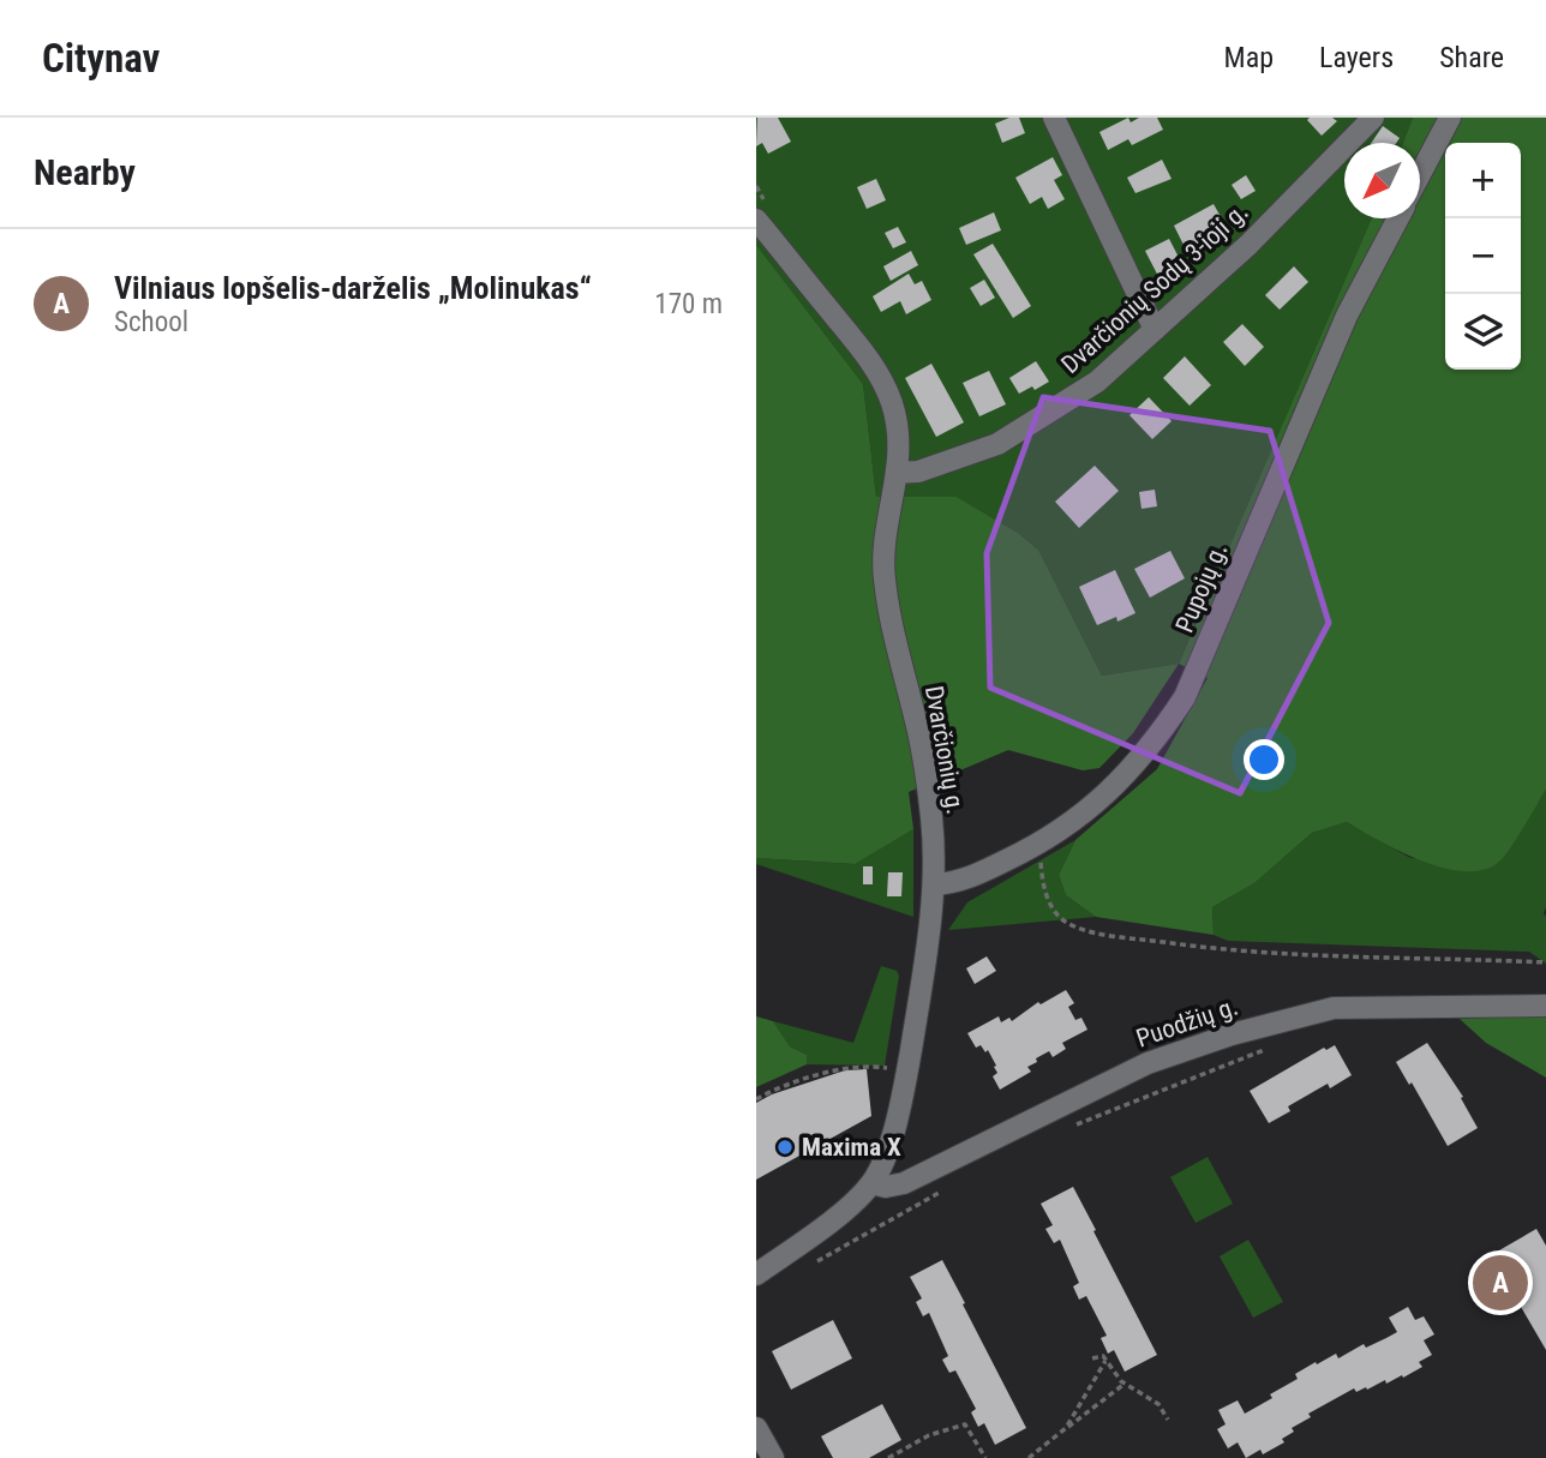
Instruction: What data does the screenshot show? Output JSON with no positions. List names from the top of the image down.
{
  "streets": {
    "street": [
      "Dvarčionių Sodų 3-ioji g.",
      "Pupojų g.",
      "Dvarčionių g.",
      "Puodžių g."
    ]
  },
  "crossings": [
    ["Dvarčionių Sodų 3-ioji g.", "Dvarčionių g."],
    ["Pupojų g.", "Dvarčionių g."],
    ["Dvarčionių g.", "Puodžių g."]
  ],
  "places": ["Maxima X"],
  "north": "bottom left",
  "page": {
    "header": "Citynav",
    "nav": ["Map", "Layers", "Share"],
    "heading": "Nearby",
    "map_buttons": ["+", "−"],
    "list": [
      {
        "mark": "A",
        "name": "Vilniaus lopšelis-darželis „Molinukas“",
        "note": "School",
        "value": "170 m"
      }
    ],
    "pins": "A"
  }
}
